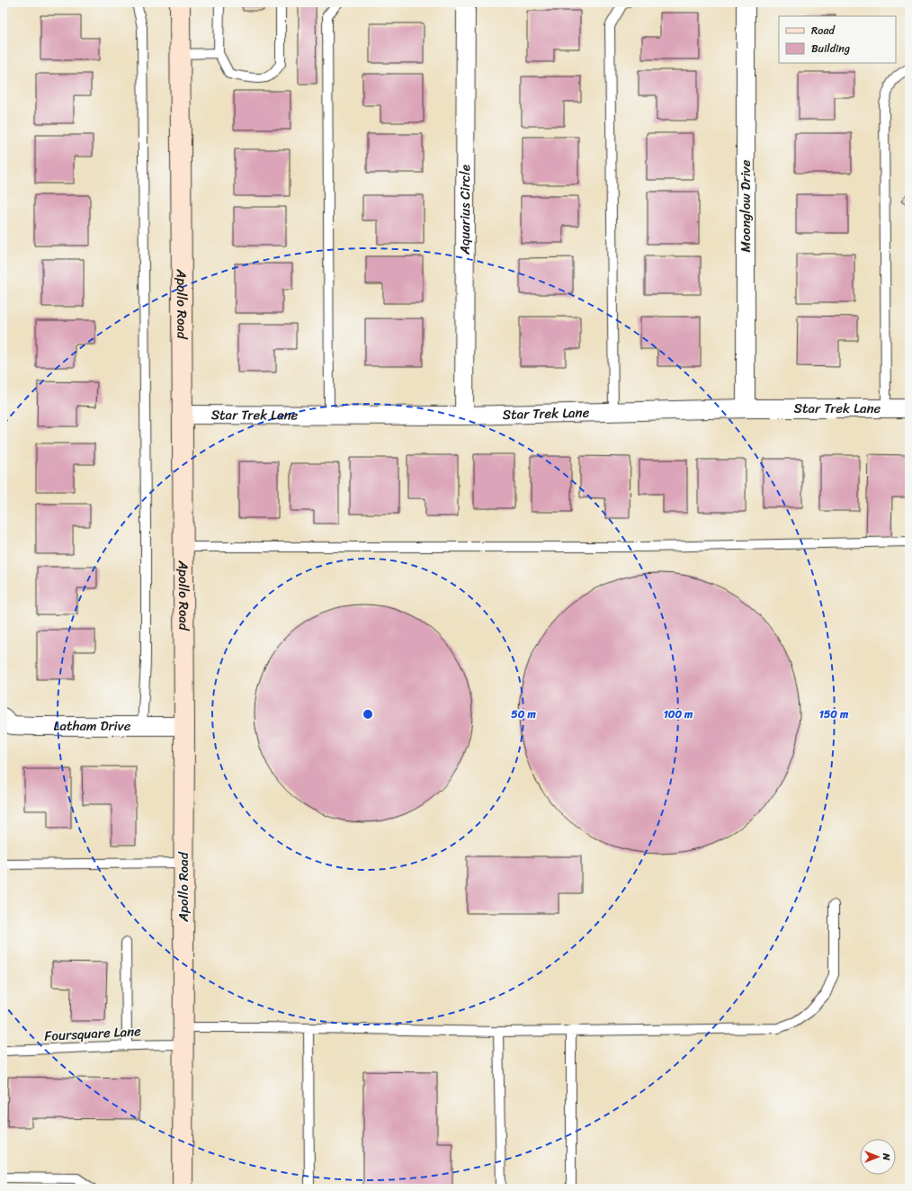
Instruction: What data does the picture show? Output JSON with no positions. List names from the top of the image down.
{
  "streets": {
    "street": [
      "Moonglow Drive",
      "Aquarius Circle",
      "Apollo Road",
      "Star Trek Lane",
      "Latham Drive"
    ],
    "lane": ["Foursquare Lane"]
  },
  "crossings": [
    ["Moonglow Drive", "Star Trek Lane"],
    ["Aquarius Circle", "Star Trek Lane"],
    ["Apollo Road", "Star Trek Lane"],
    ["Apollo Road", "Latham Drive"],
    ["Apollo Road", "Foursquare Lane"]
  ],
  "legend": ["Road", "Building"],
  "north": "right",
  "rings": ["50 m", "100 m", "150 m"]
}
